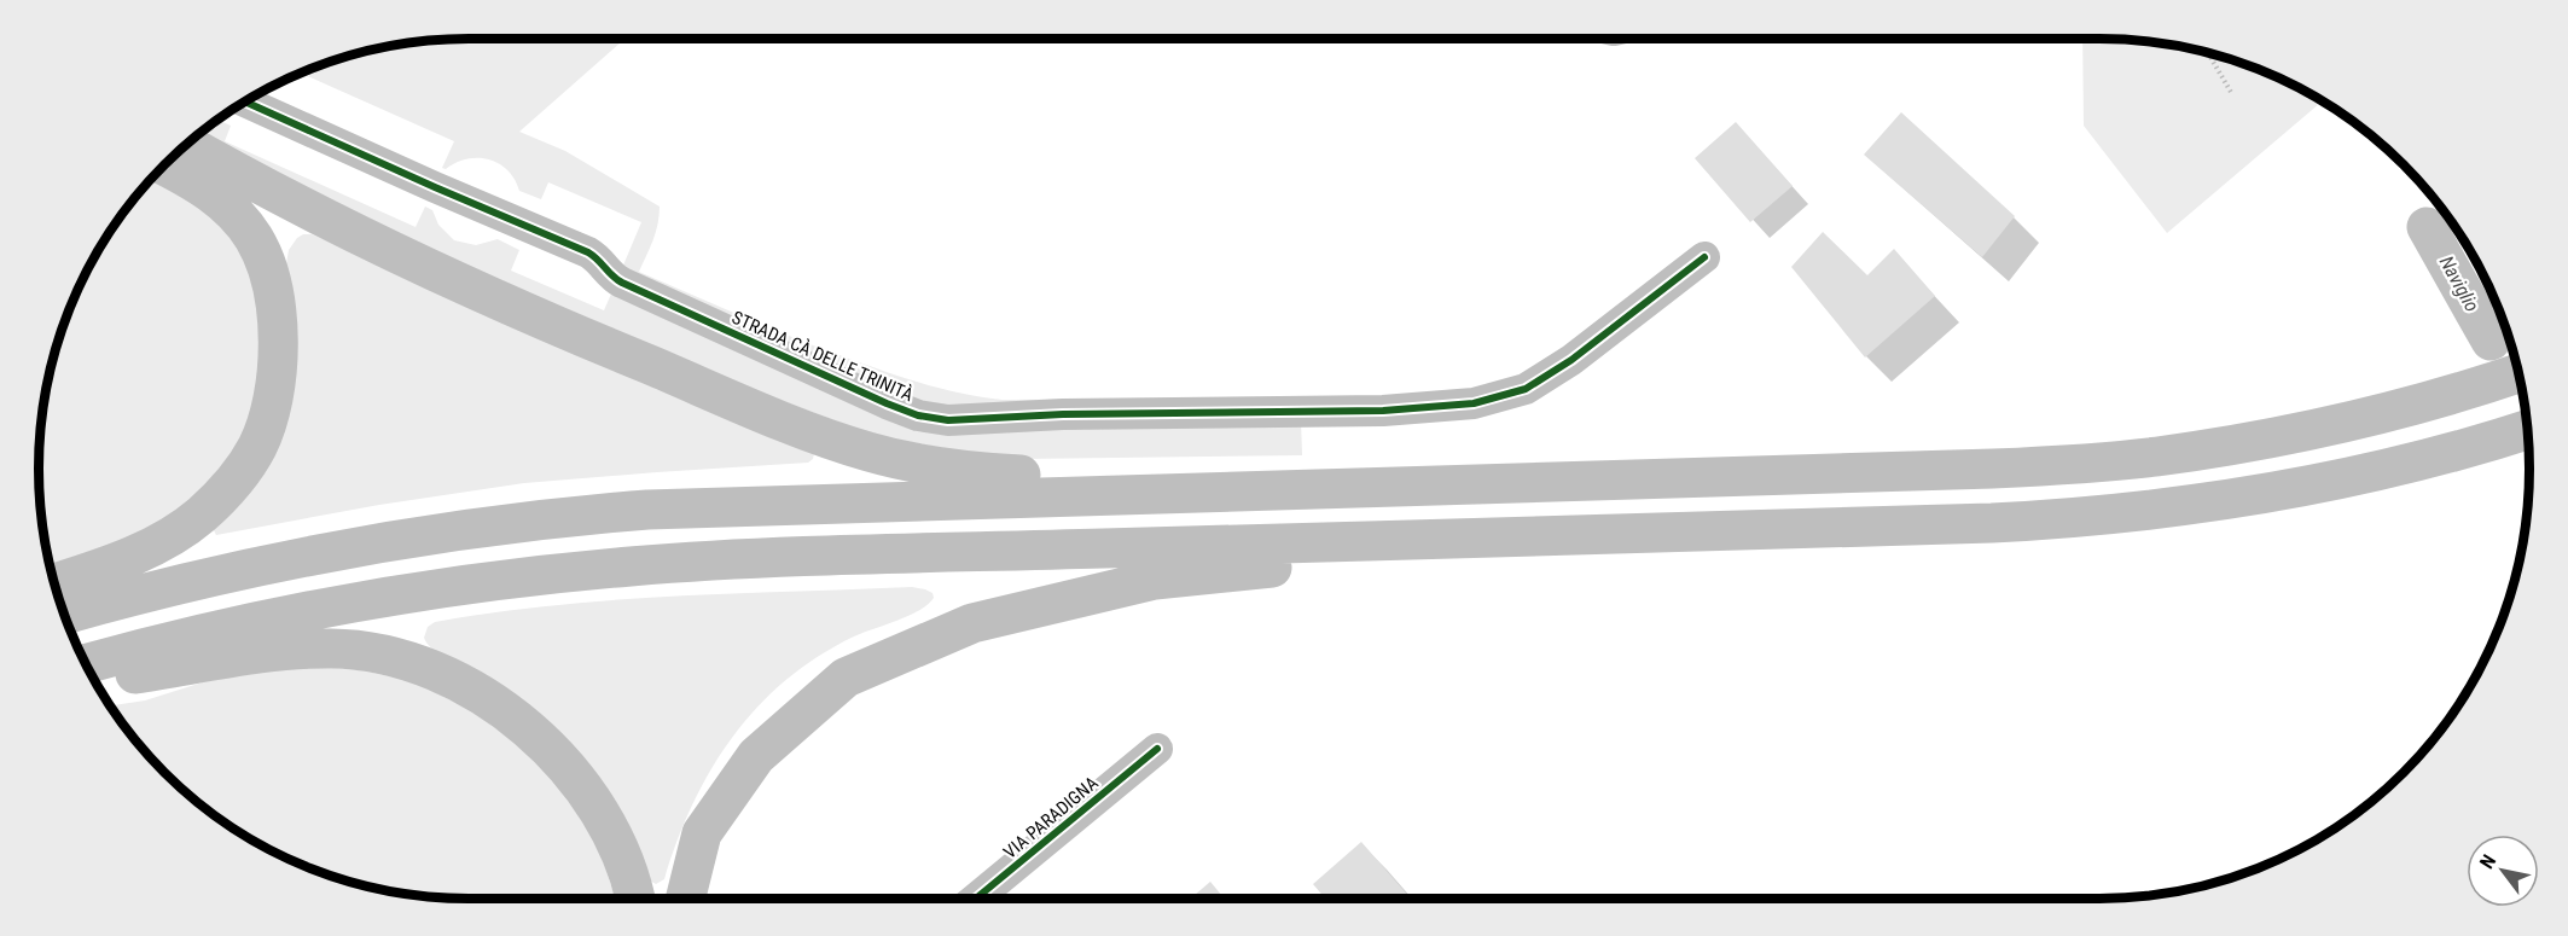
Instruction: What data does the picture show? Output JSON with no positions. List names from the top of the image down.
{
  "streets": {
    "street": ["STRADA CÀ DELLE TRINITÀ", "VIA PARADIGNA"]
  },
  "water": ["Naviglio"],
  "north": "top left"
}
